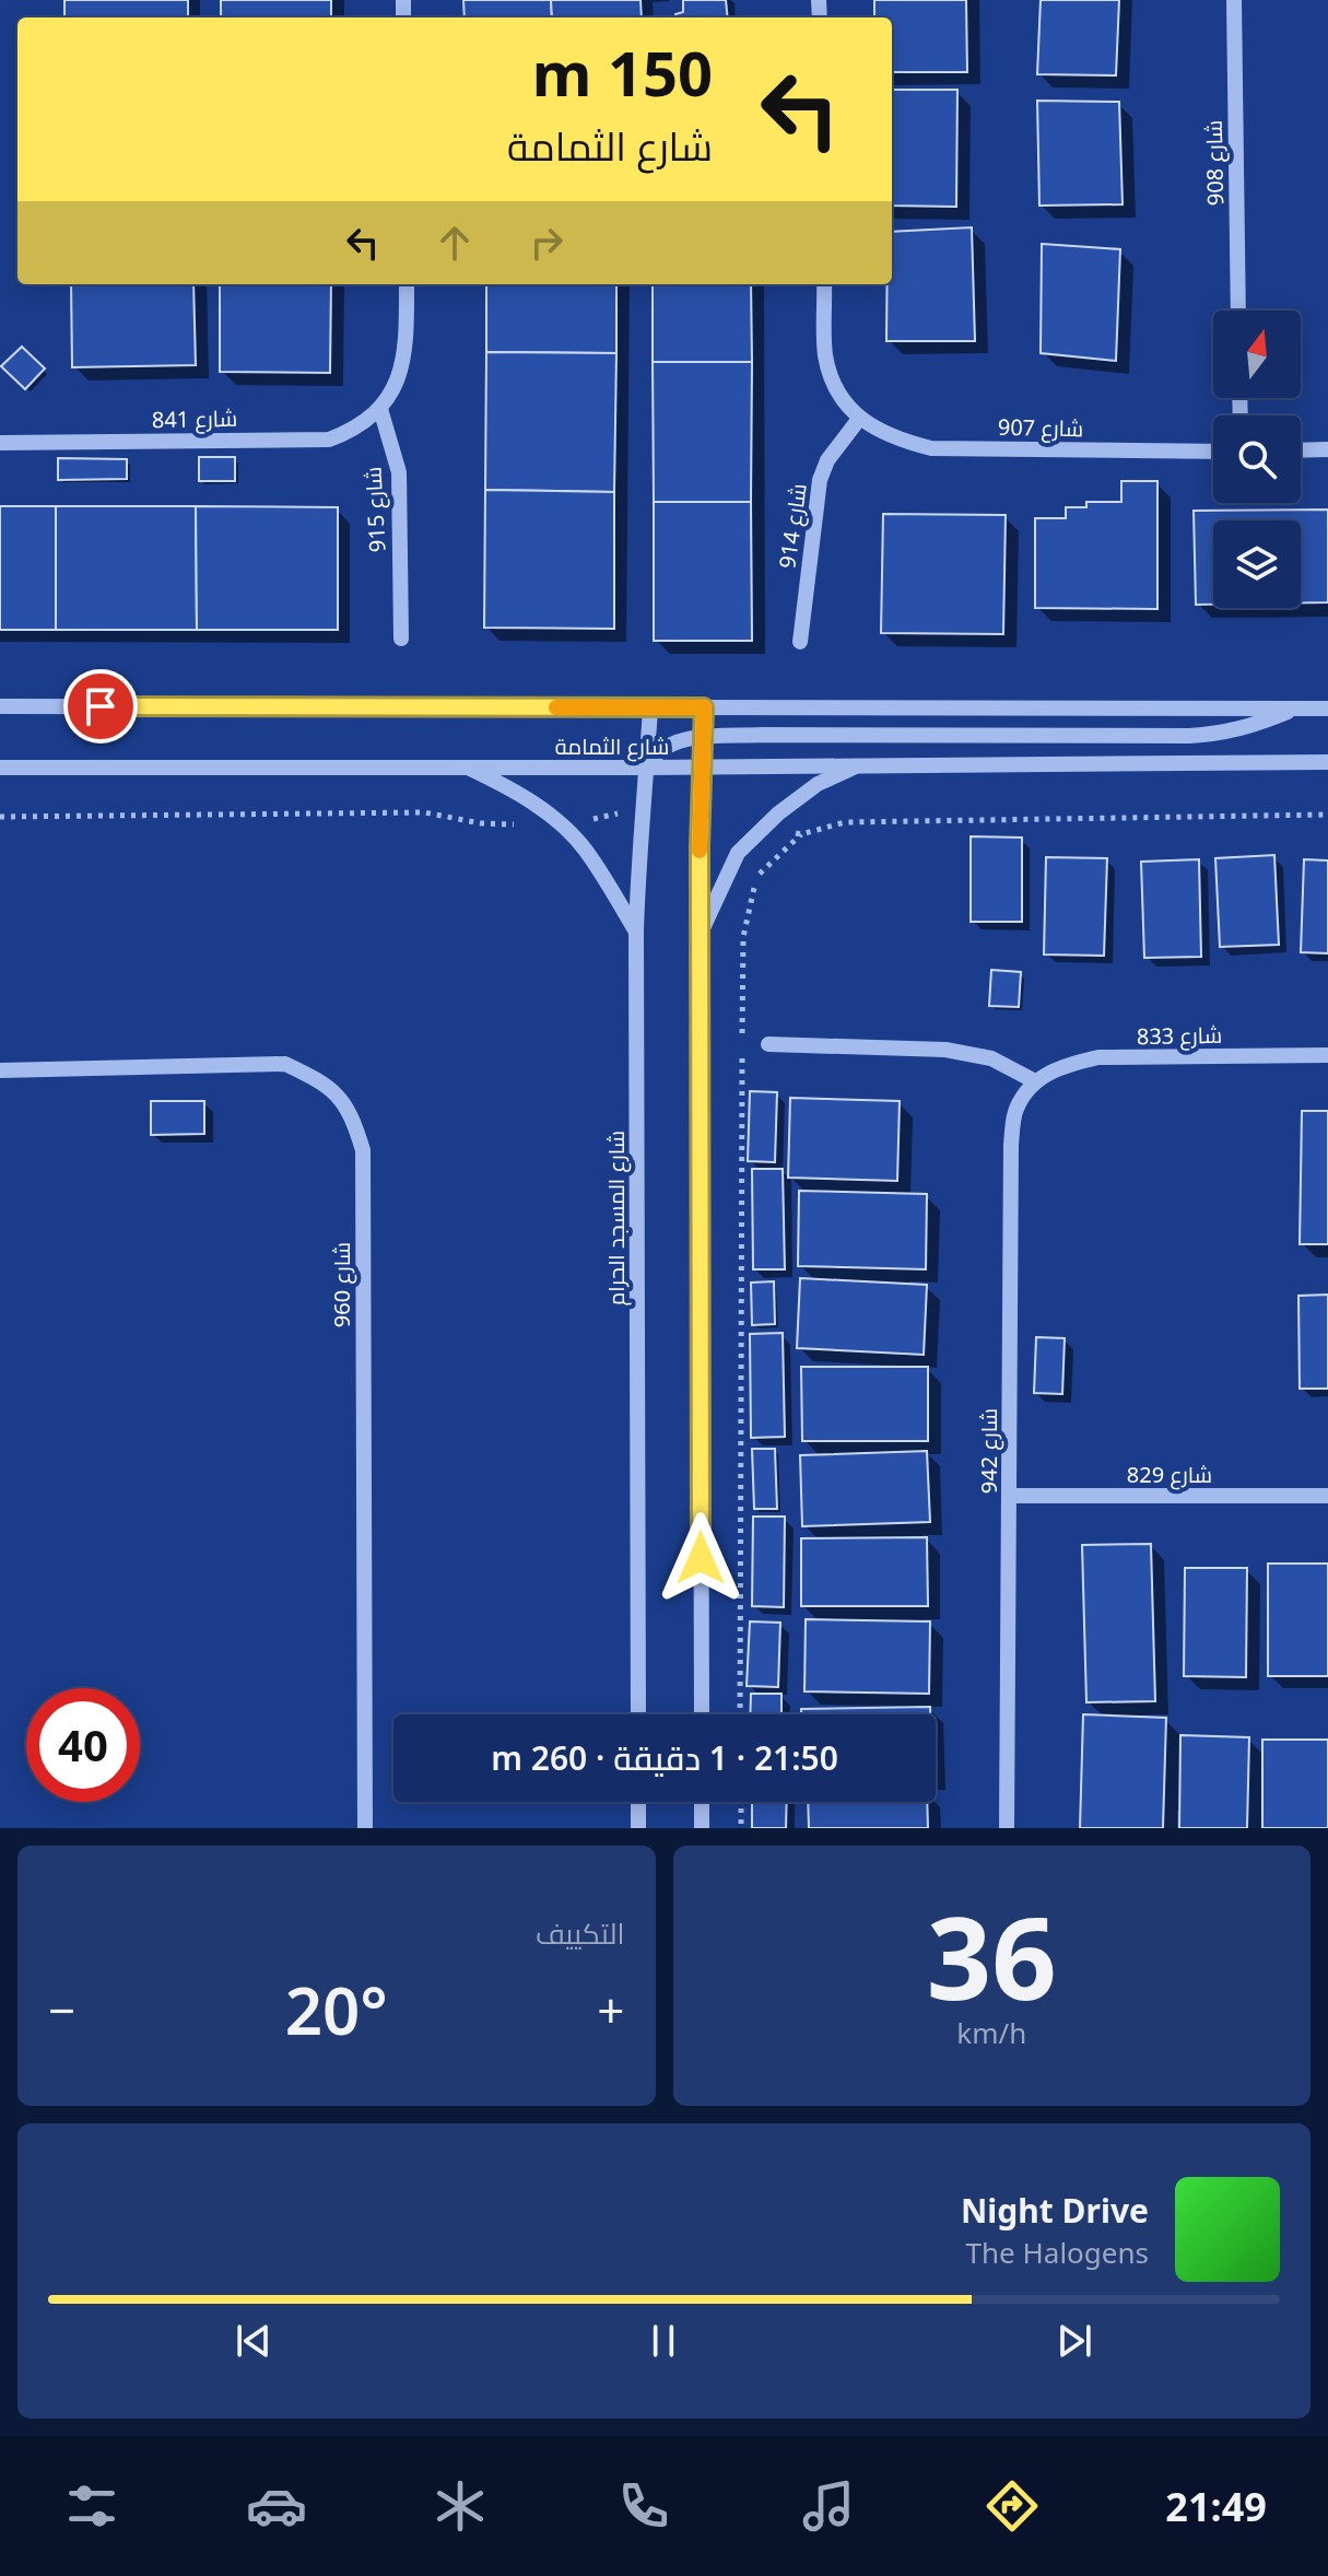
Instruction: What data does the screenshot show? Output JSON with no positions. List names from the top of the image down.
{
  "streets": {
    "street": [
      "شارع 908",
      "شارع 841",
      "شارع 907",
      "شارع 915",
      "شارع 914",
      "شارع الثمامة",
      "شارع 833",
      "شارع المسجد الحرام",
      "شارع 960",
      "شارع 942",
      "شارع 829"
    ]
  },
  "crossings": [
    ["شارع 841", "شارع 915"],
    ["شارع 907", "شارع 914"],
    ["شارع الثمامة", "شارع المسجد الحرام"],
    ["شارع 833", "شارع 942"],
    ["شارع 942", "شارع 829"]
  ],
  "north": "top",
  "page": {
    "turn": ["150 m", "شارع الثمامة"],
    "limit": "40",
    "trip": "21:50 · 1 دقيقة · 260 m",
    "tile": [
      ["36", "km/h"],
      "التكييف"
    ],
    "heat": ["−", "20°", "+"],
    "song": ["Night Drive", "The Halogens"],
    "tabs": "21:49"
  }
}
